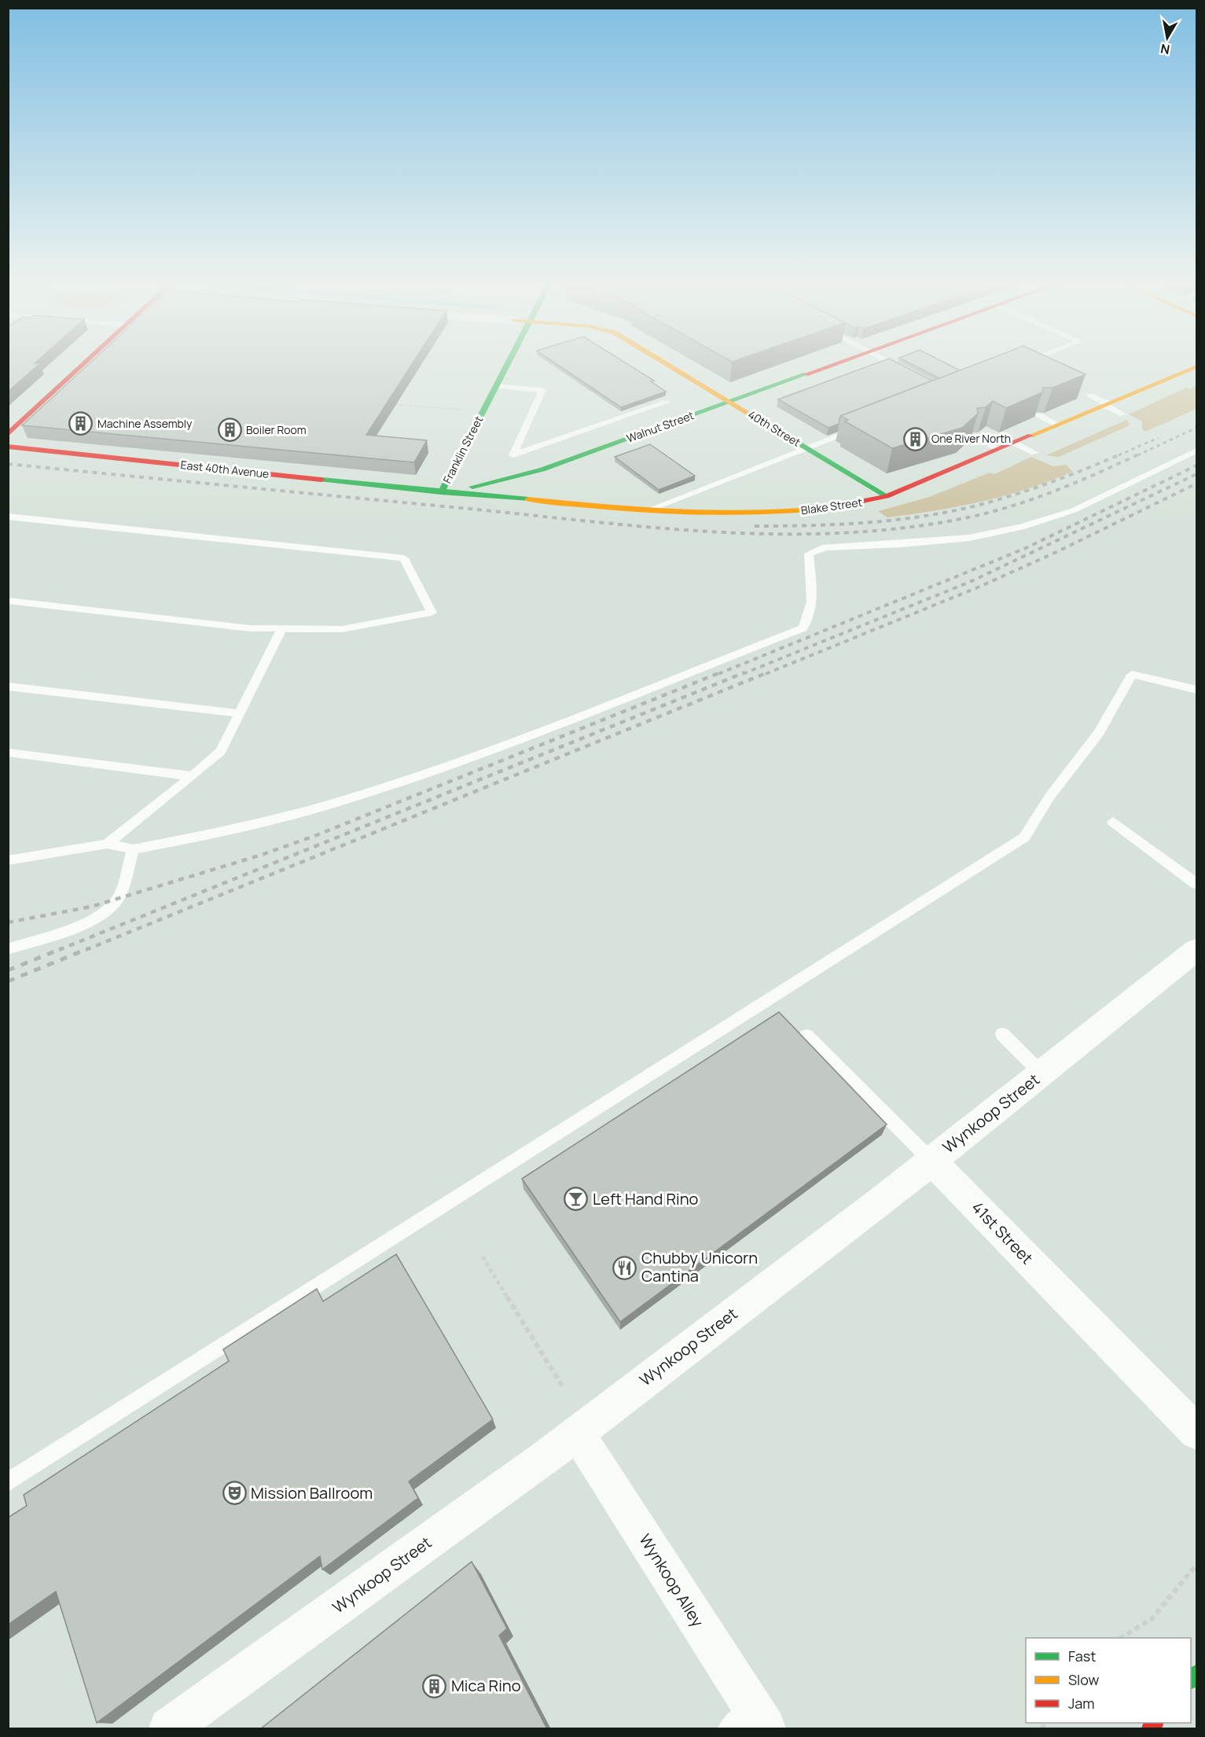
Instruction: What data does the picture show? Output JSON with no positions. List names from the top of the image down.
{
  "streets": {
    "street": [
      "Walnut Street",
      "40th Street",
      "Franklin Street",
      "East 40th Avenue",
      "Blake Street",
      "Wynkoop Street",
      "41st Street",
      "Wynkoop Alley"
    ]
  },
  "crossings": [
    ["Walnut Street", "40th Street"],
    ["Walnut Street", "Franklin Street"],
    ["Walnut Street", "East 40th Avenue"],
    ["Walnut Street", "Blake Street"],
    ["40th Street", "Blake Street"],
    ["Franklin Street", "East 40th Avenue"],
    ["Franklin Street", "Blake Street"],
    ["East 40th Avenue", "Blake Street"],
    ["Wynkoop Street", "41st Street"],
    ["Wynkoop Street", "Wynkoop Alley"]
  ],
  "places": {
    "building": [
      "Machine Assembly",
      "Boiler Room",
      "One River North",
      "Mica Rino"
    ],
    "bar": ["Left Hand Rino"],
    "restaurant": ["Chubby Unicorn Cantina"],
    "theatre": ["Mission Ballroom"]
  },
  "legend": ["Fast", "Slow", "Jam"],
  "north": "bottom"
}
